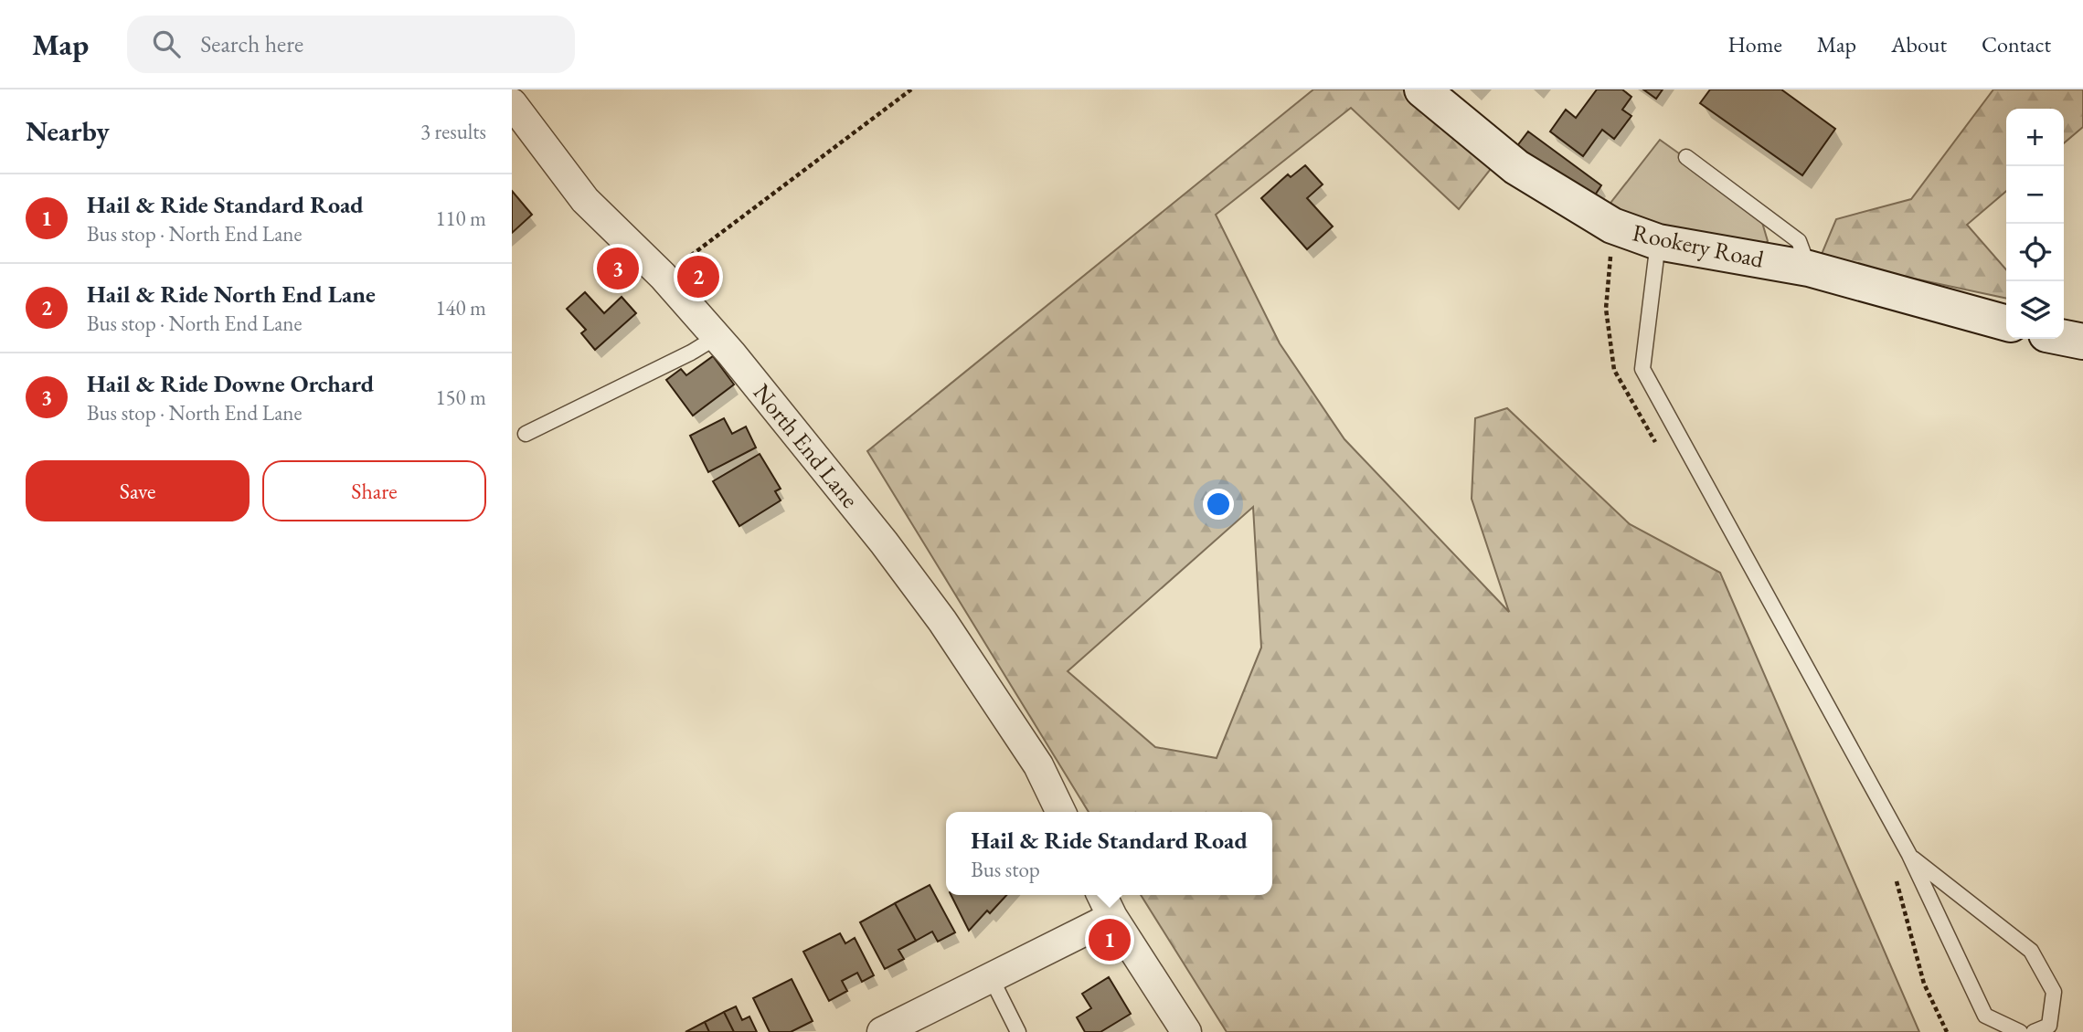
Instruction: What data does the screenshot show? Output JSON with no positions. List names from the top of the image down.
{
  "streets": {
    "street": ["Rookery Road", "North End Lane"]
  },
  "page": {
    "header": "Map",
    "search": "Search here",
    "nav": [
      "Home",
      "Map",
      "About",
      "Contact"
    ],
    "heading": ["Nearby", "3 results"],
    "map_buttons": ["+", "−"],
    "list": [
      {
        "mark": "1",
        "name": "Hail & Ride Standard Road",
        "note": "Bus stop · North End Lane",
        "value": "110 m"
      },
      {
        "mark": "2",
        "name": "Hail & Ride North End Lane",
        "note": "Bus stop · North End Lane",
        "value": "140 m"
      },
      {
        "mark": "3",
        "name": "Hail & Ride Downe Orchard",
        "note": "Bus stop · North End Lane",
        "value": "150 m"
      }
    ],
    "pins": ["3", "2", "1"],
    "buttons": ["Save", "Share"],
    "popup": ["Hail & Ride Standard Road", "Bus stop"]
  }
}
